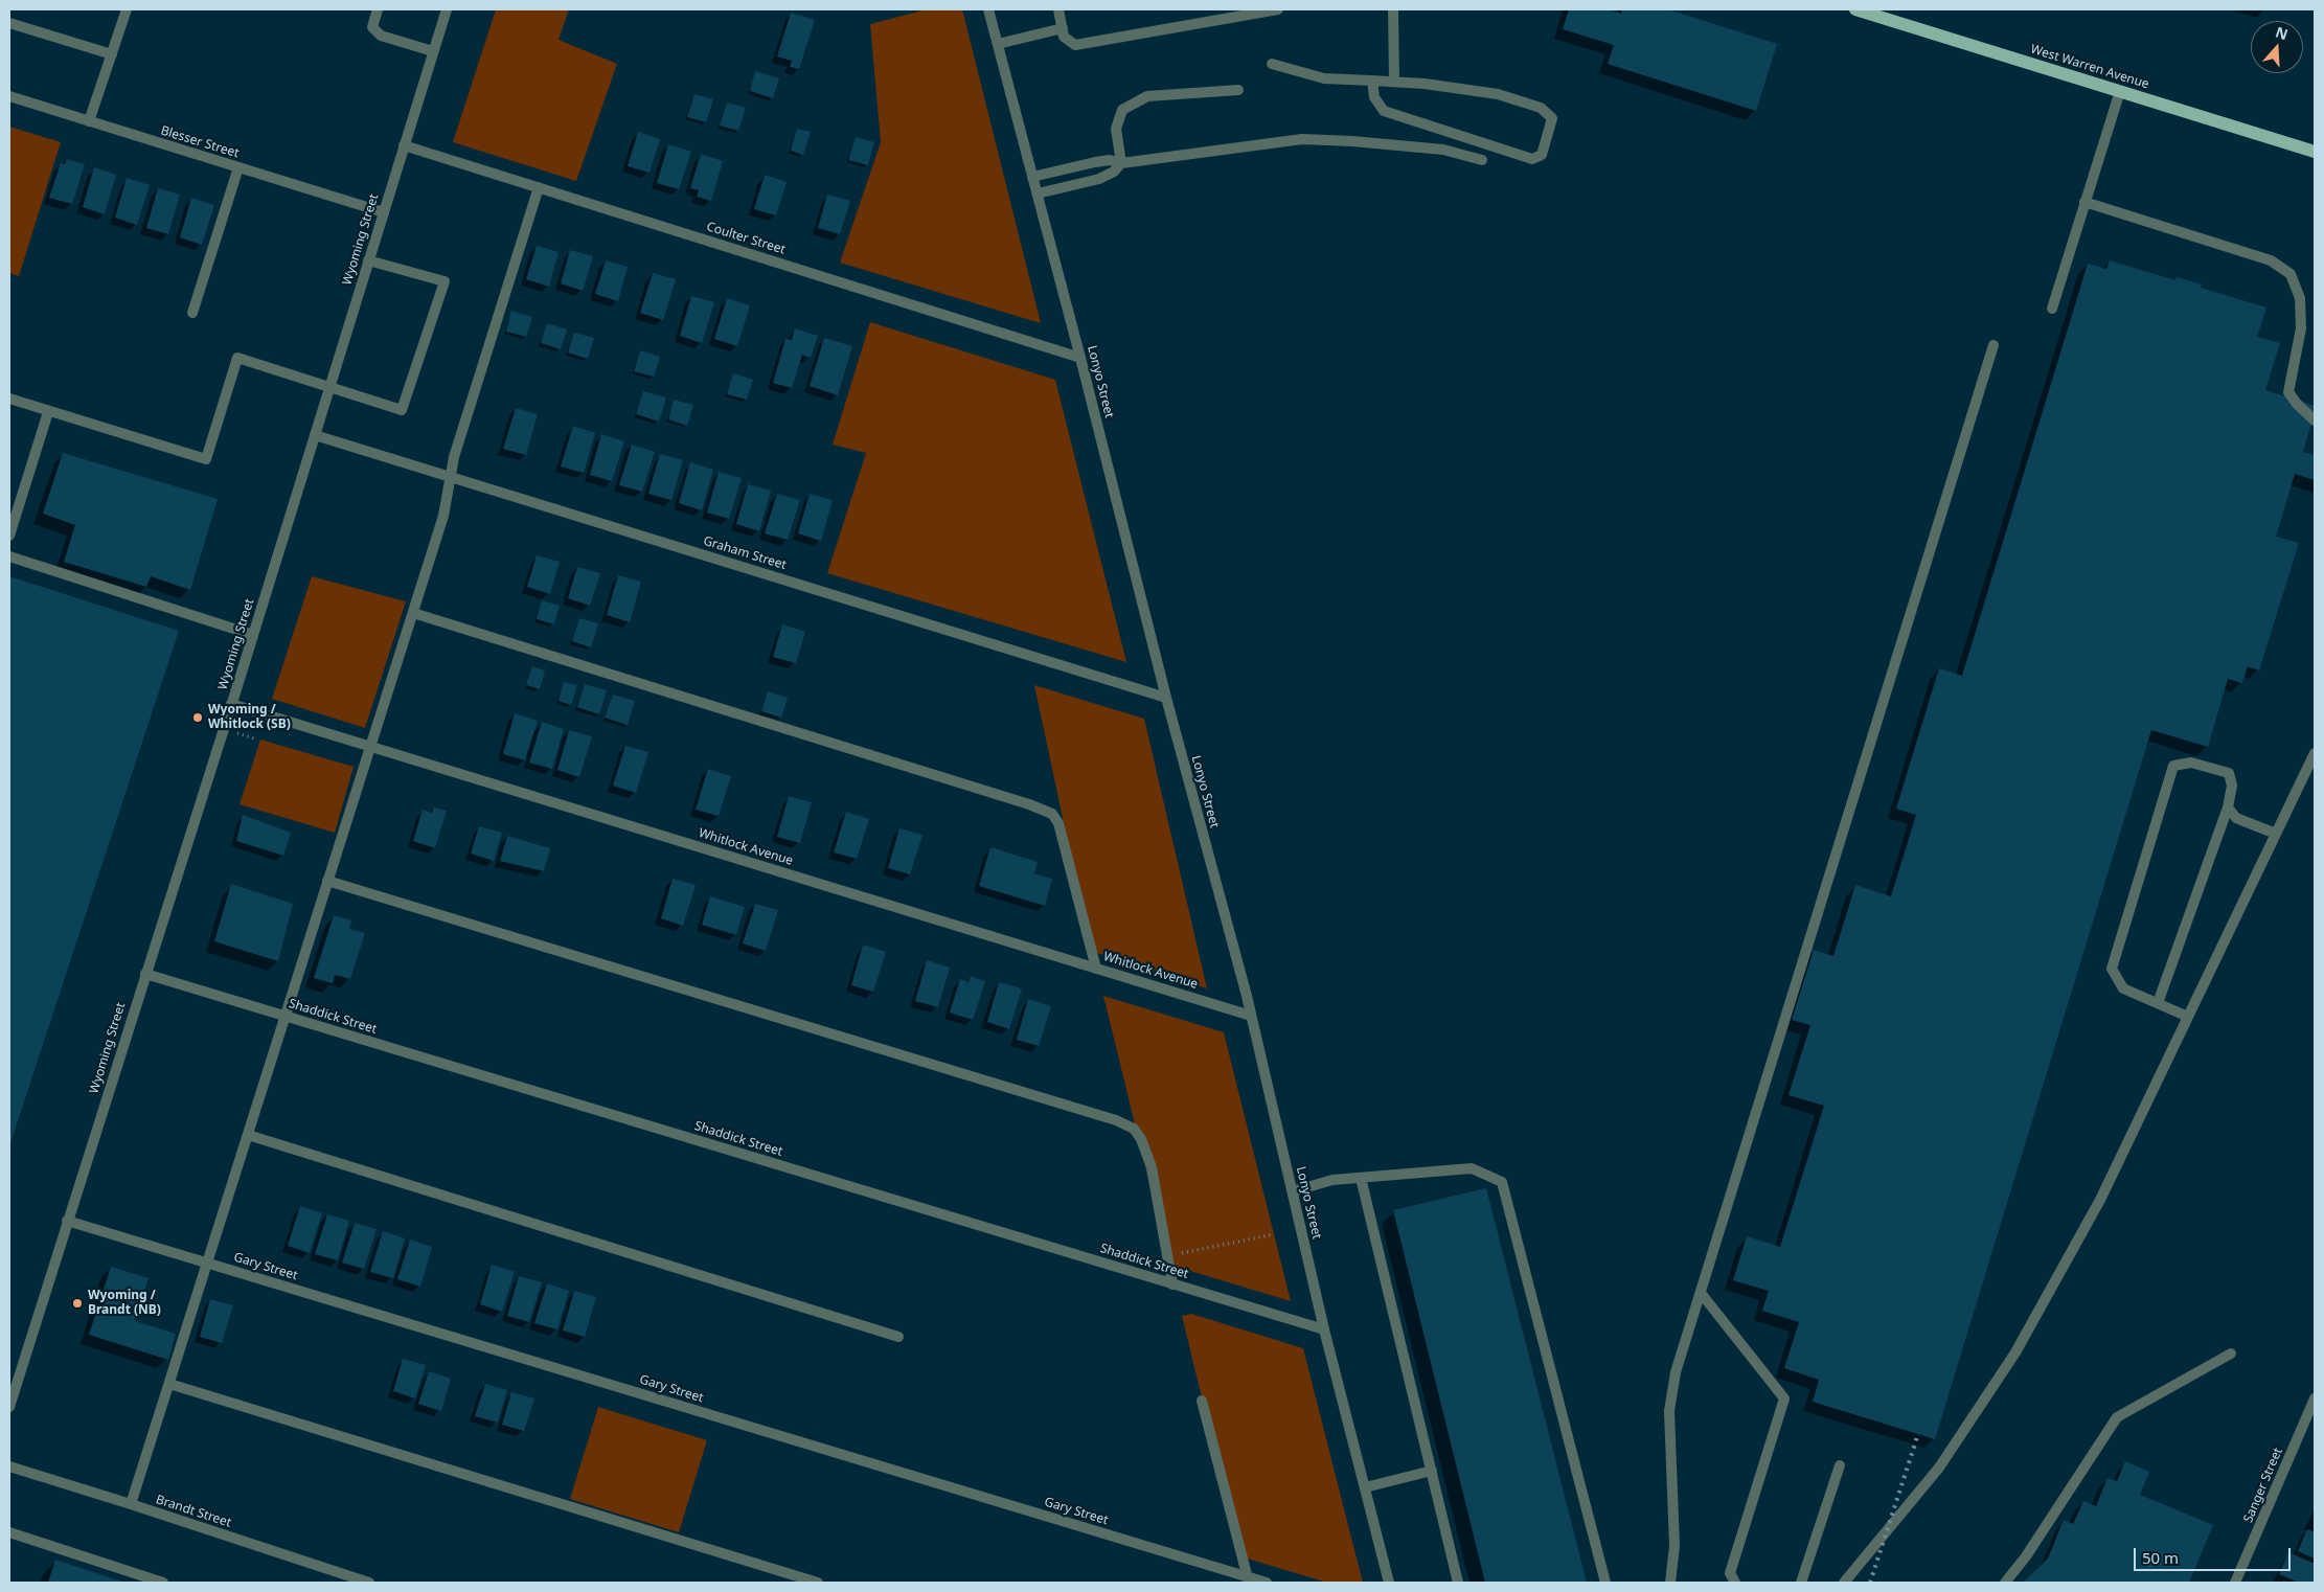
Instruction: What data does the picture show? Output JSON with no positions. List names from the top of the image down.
{
  "streets": {
    "main road": ["West Warren Avenue"],
    "street": [
      "Blesser Street",
      "Coulter Street",
      "Wyoming Street",
      "Lonyo Street",
      "Graham Street",
      "Whitlock Avenue",
      "Shaddick Street",
      "Gary Street",
      "Sanger Street",
      "Brandt Street"
    ]
  },
  "crossings": [
    ["Blesser Street", "Wyoming Street"],
    ["Coulter Street", "Wyoming Street"],
    ["Coulter Street", "Lonyo Street"],
    ["Wyoming Street", "Graham Street"],
    ["Wyoming Street", "Whitlock Avenue"],
    ["Wyoming Street", "Shaddick Street"],
    ["Wyoming Street", "Gary Street"],
    ["Lonyo Street", "Graham Street"],
    ["Lonyo Street", "Whitlock Avenue"],
    ["Lonyo Street", "Shaddick Street"]
  ],
  "places": ["Wyoming / Whitlock (SB)", "Wyoming / Brandt (NB)"],
  "scale_bar": "50 m",
  "north": "top"
}
